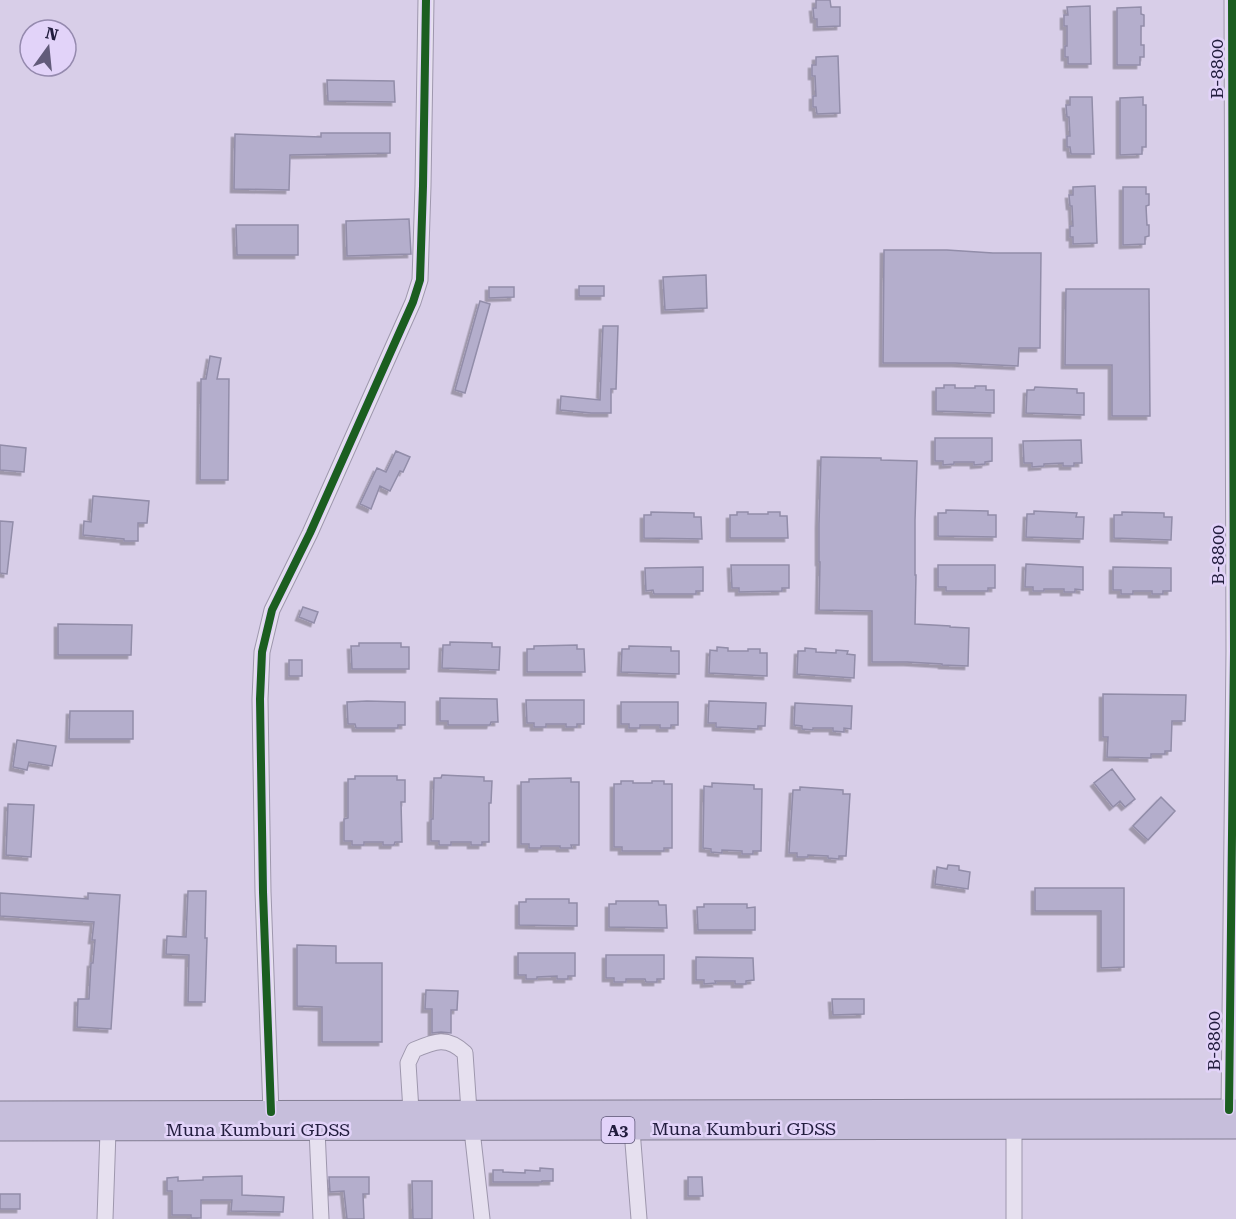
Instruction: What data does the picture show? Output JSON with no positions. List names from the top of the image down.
{
  "streets": {
    "highway": ["Muna Kumburi GDSS", "A3"],
    "street": ["B-8800"]
  },
  "crossings": [
    ["B-8800", "Muna Kumburi GDSS"]
  ],
  "north": "top"
}
